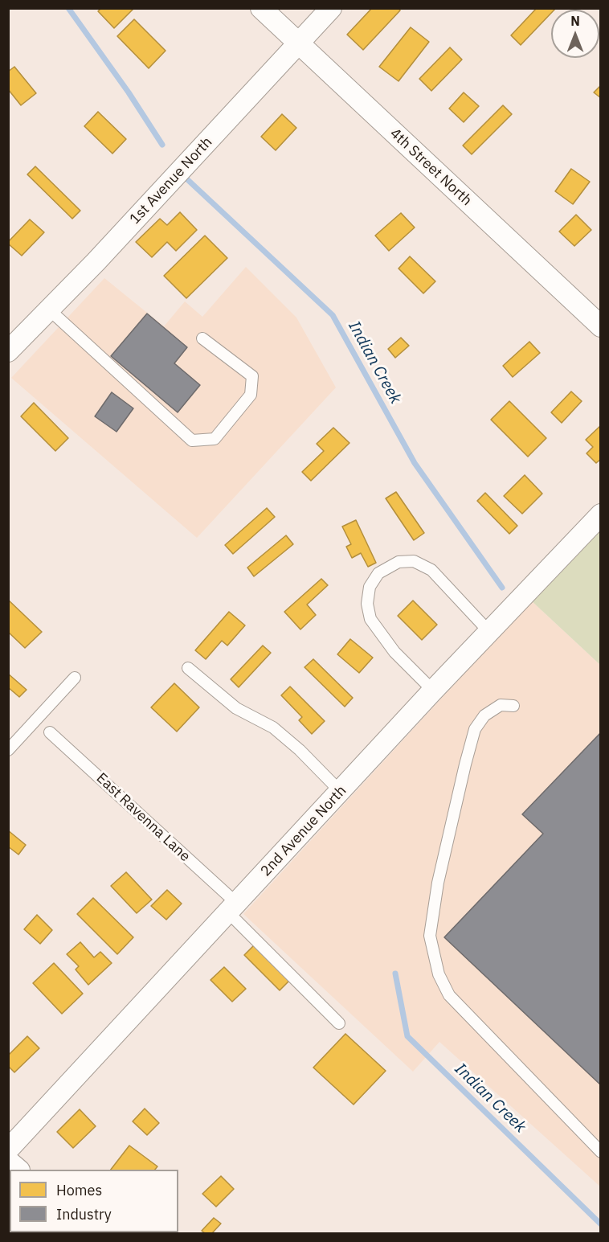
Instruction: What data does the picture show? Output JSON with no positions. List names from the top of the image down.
{
  "streets": {
    "street": ["4th Street North", "1st Avenue North", "2nd Avenue North"],
    "lane": ["East Ravenna Lane"]
  },
  "crossings": [
    ["4th Street North", "1st Avenue North"],
    ["East Ravenna Lane", "2nd Avenue North"]
  ],
  "water": ["Indian Creek"],
  "legend": ["Homes", "Industry"],
  "north": "top"
}
